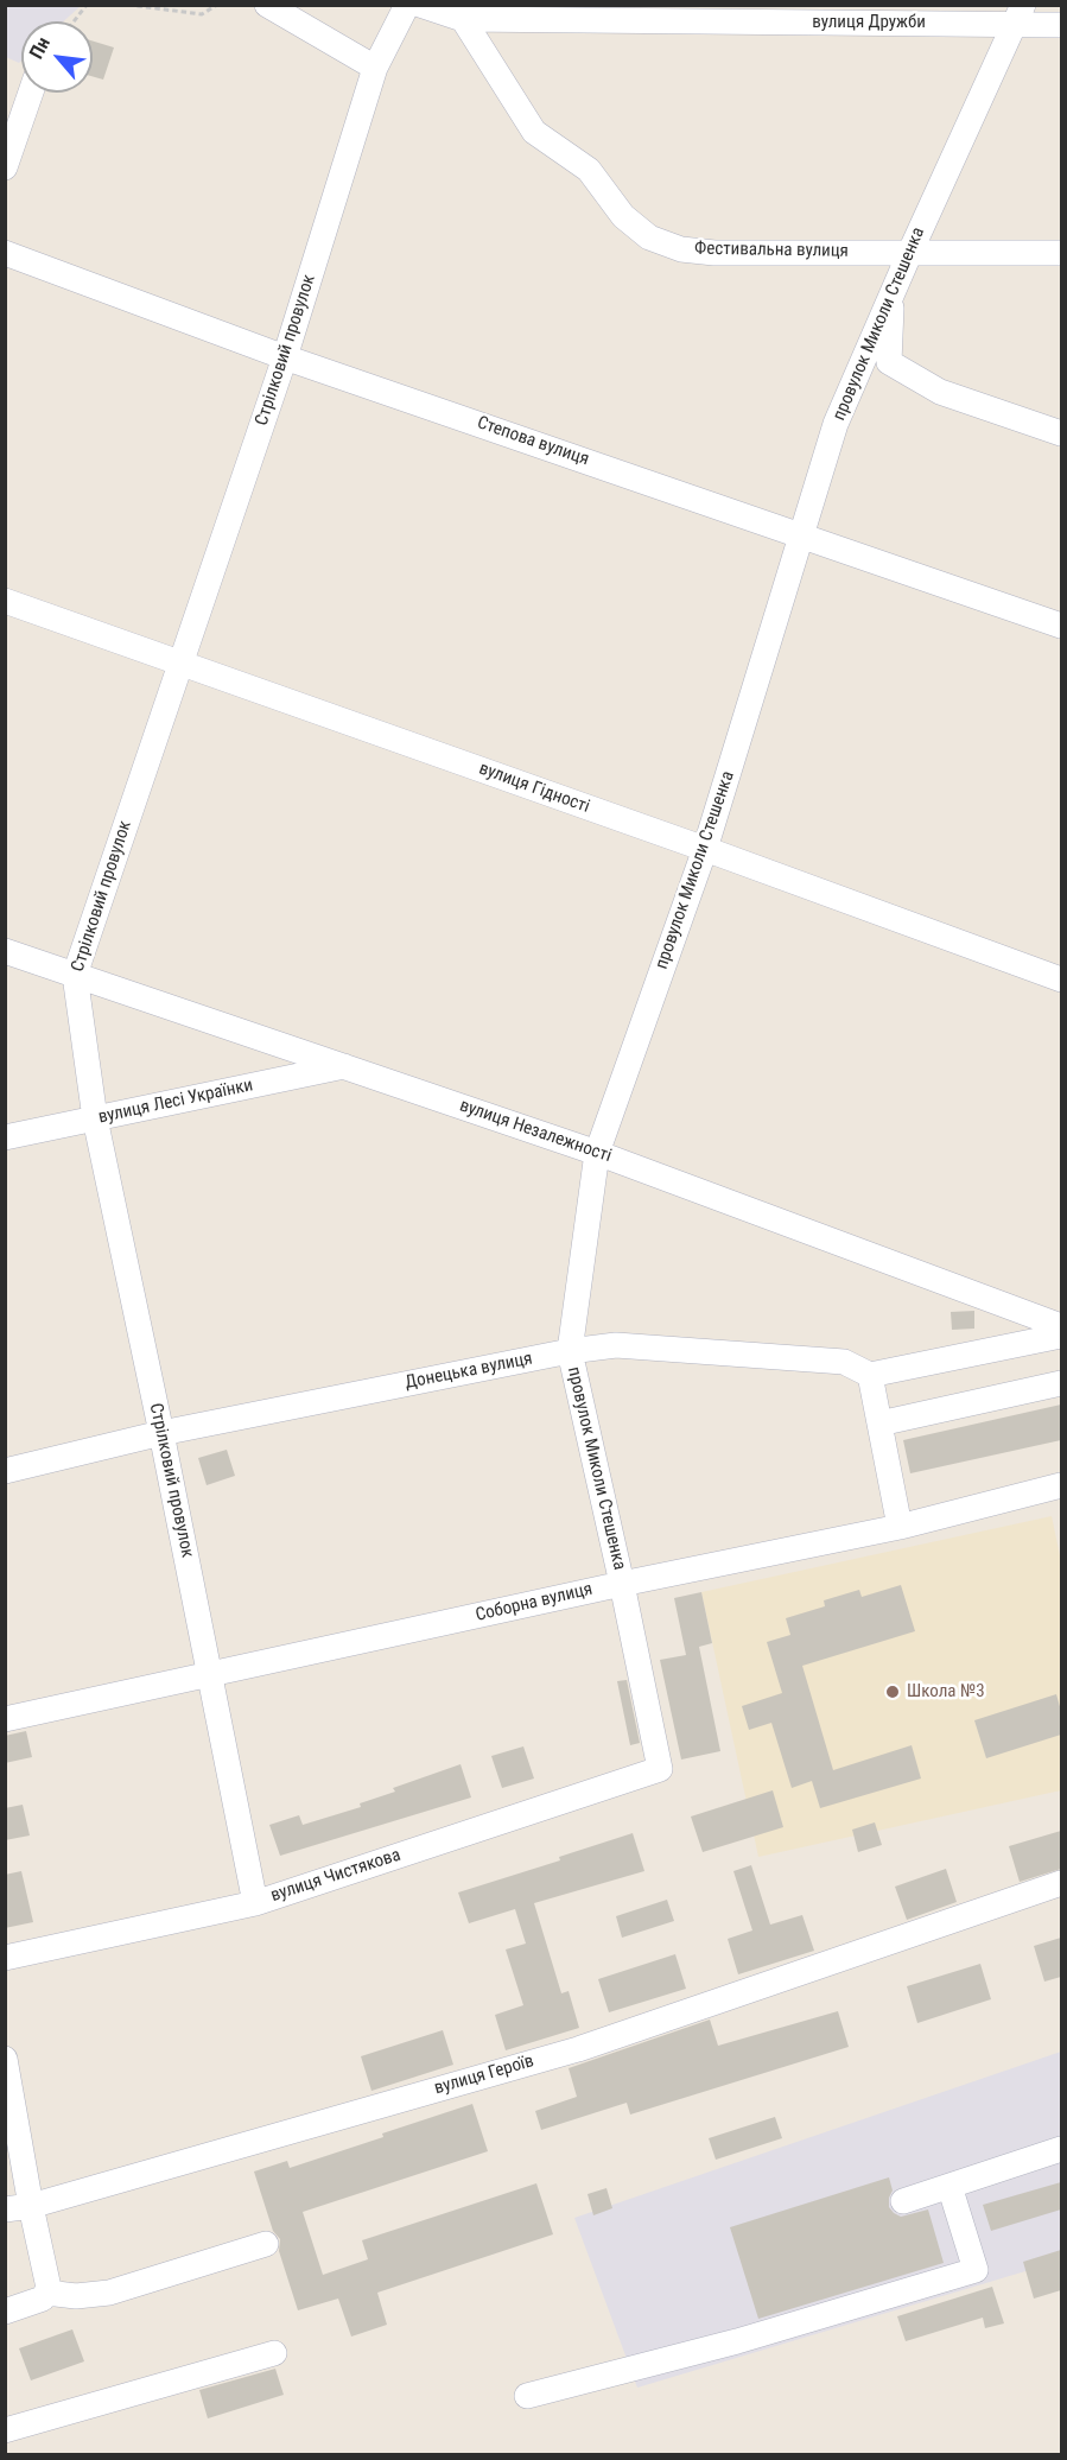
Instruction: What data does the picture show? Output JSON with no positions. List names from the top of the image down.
{
  "streets": {
    "street": [
      "вулиця Дружби",
      "Фестивальна вулиця",
      "провулок Миколи Стешенка",
      "Стрілковий провулок",
      "Степова вулиця",
      "вулиця Гідності",
      "вулиця Лесі Українки",
      "вулиця Незалежності",
      "Донецька вулиця",
      "Соборна вулиця",
      "вулиця Чистякова",
      "вулиця Героїв"
    ]
  },
  "crossings": [
    ["вулиця Дружби", "Фестивальна вулиця"],
    ["вулиця Дружби", "провулок Миколи Стешенка"],
    ["Фестивальна вулиця", "провулок Миколи Стешенка"],
    ["провулок Миколи Стешенка", "Степова вулиця"],
    ["провулок Миколи Стешенка", "вулиця Гідності"],
    ["провулок Миколи Стешенка", "вулиця Незалежності"],
    ["провулок Миколи Стешенка", "Донецька вулиця"],
    ["провулок Миколи Стешенка", "Соборна вулиця"],
    ["провулок Миколи Стешенка", "вулиця Чистякова"],
    ["Стрілковий провулок", "Степова вулиця"],
    ["Стрілковий провулок", "вулиця Гідності"],
    ["Стрілковий провулок", "вулиця Лесі Українки"],
    ["Стрілковий провулок", "вулиця Незалежності"],
    ["Стрілковий провулок", "Донецька вулиця"],
    ["Стрілковий провулок", "Соборна вулиця"],
    ["Стрілковий провулок", "вулиця Чистякова"],
    ["вулиця Лесі Українки", "вулиця Незалежності"]
  ],
  "places": ["Школа №3"],
  "north": "top left"
}
